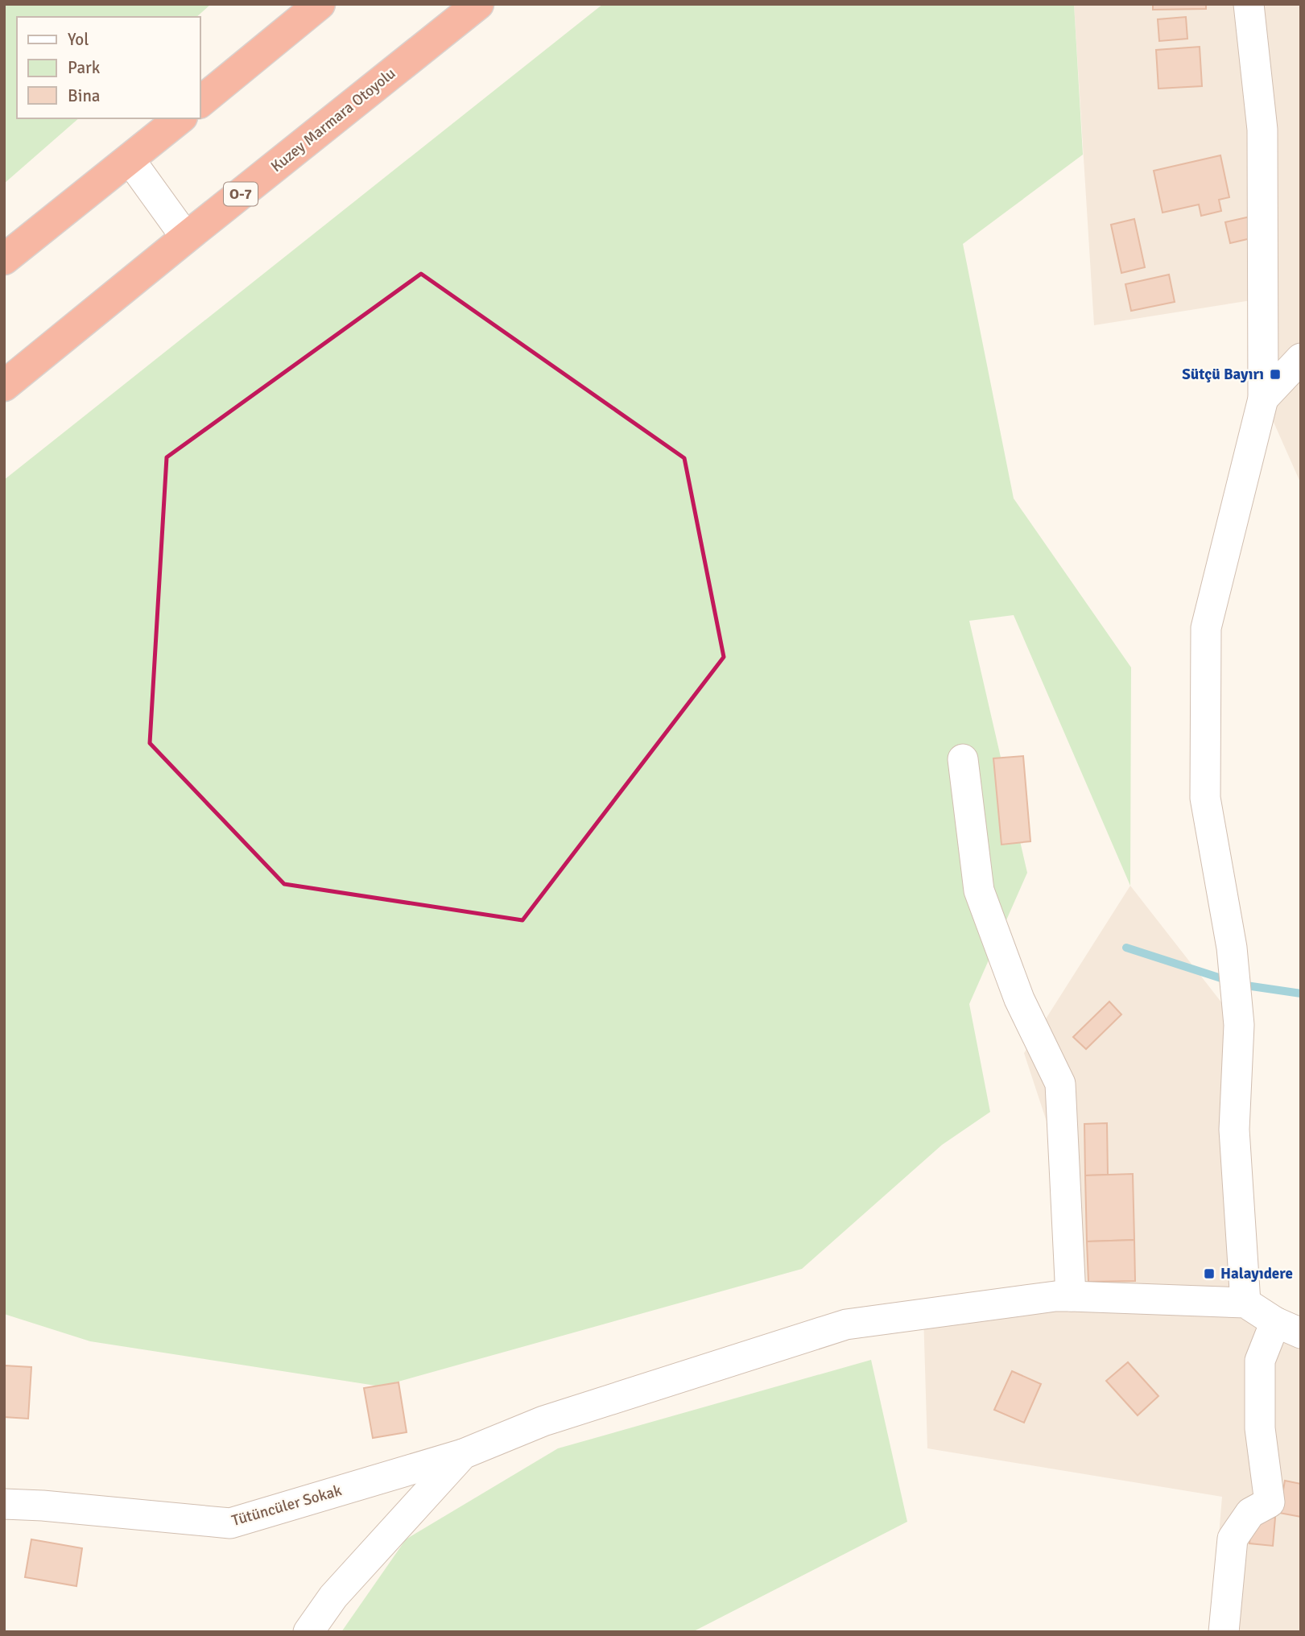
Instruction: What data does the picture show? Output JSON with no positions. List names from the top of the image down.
{
  "streets": {
    "highway": ["Kuzey Marmara Otoyolu", "O-7"],
    "street": ["Tütüncüler Sokak"]
  },
  "places": {
    "transit": ["Sütçü Bayırı", "Halayıdere"]
  },
  "legend": ["Yol", "Park", "Bina"]
}
